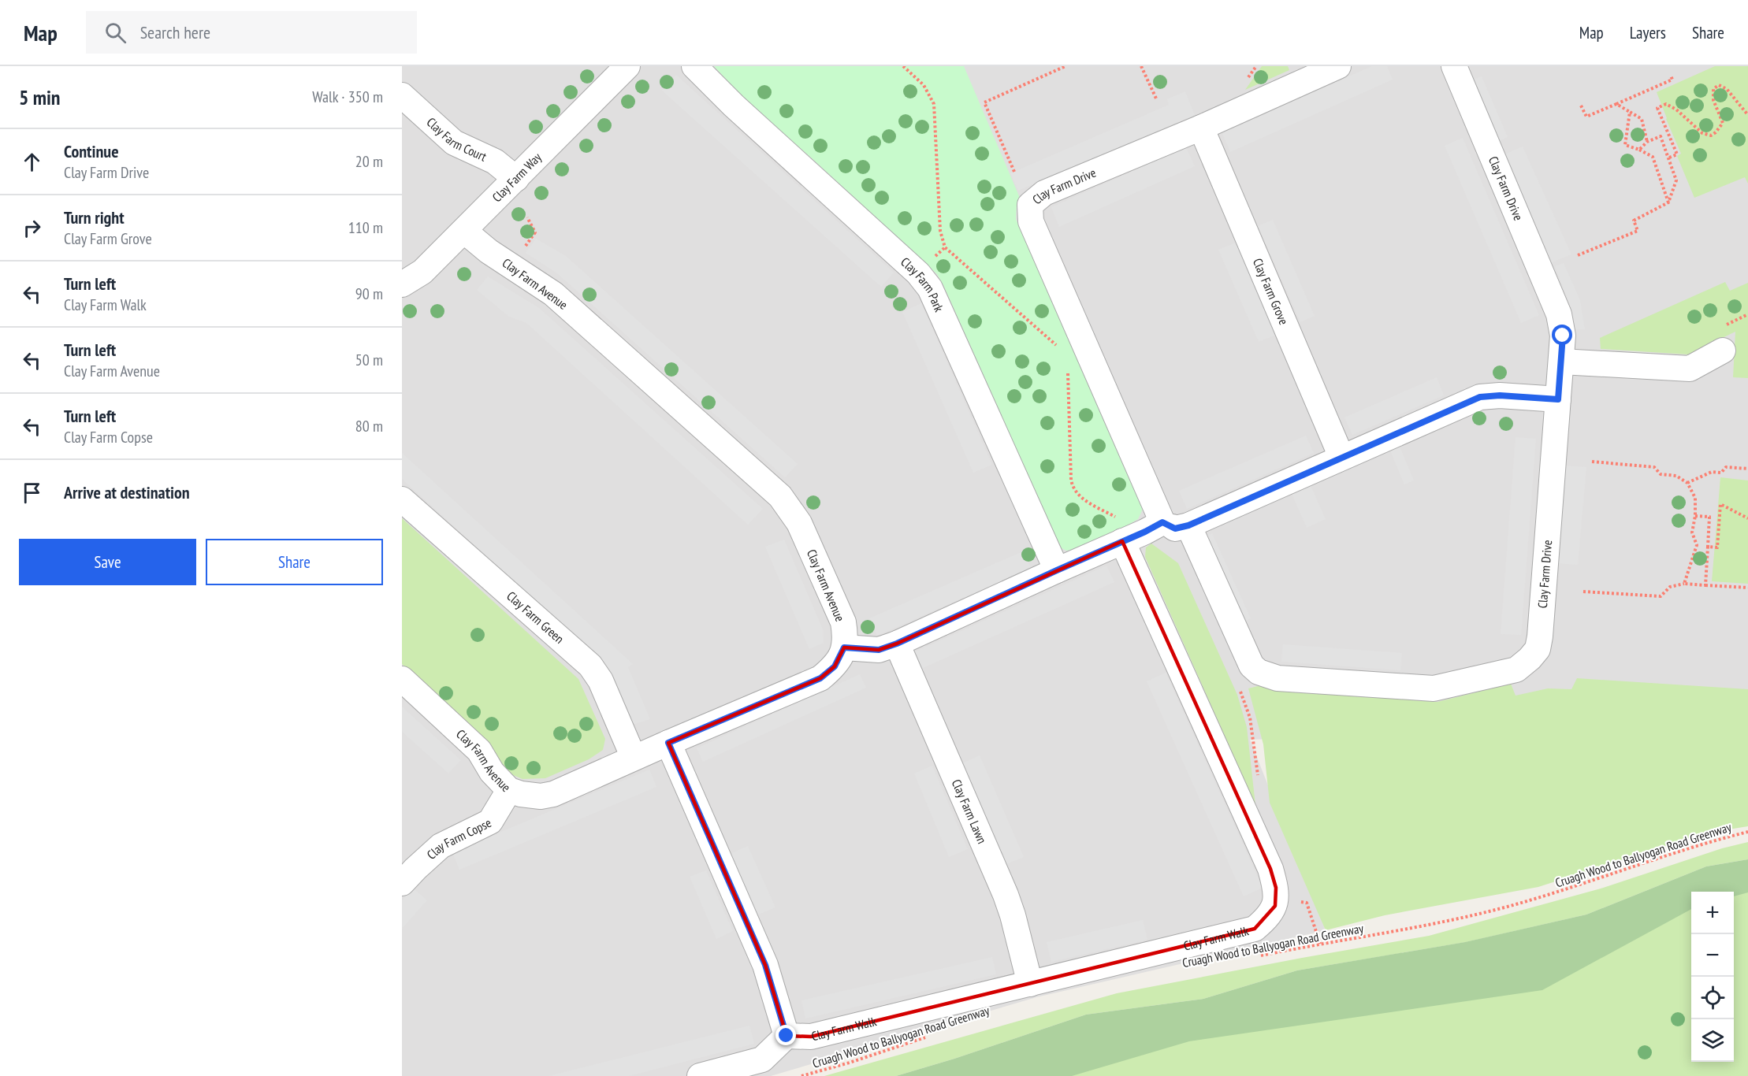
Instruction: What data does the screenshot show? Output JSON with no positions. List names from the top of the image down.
{
  "streets": {
    "street": [
      "Clay Farm Court",
      "Clay Farm Way",
      "Clay Farm Drive",
      "Clay Farm Avenue",
      "Clay Farm Park",
      "Clay Farm Grove",
      "Clay Farm Green",
      "Clay Farm Lawn",
      "Clay Farm Copse",
      "Clay Farm Walk"
    ],
    "path": ["Cruagh Wood to Ballyogan Road Greenway"]
  },
  "crossings": [
    ["Clay Farm Court", "Clay Farm Way"],
    ["Clay Farm Way", "Clay Farm Avenue"],
    ["Clay Farm Drive", "Clay Farm Grove"],
    ["Clay Farm Avenue", "Clay Farm Green"],
    ["Clay Farm Avenue", "Clay Farm Copse"],
    ["Clay Farm Lawn", "Clay Farm Walk"]
  ],
  "page": {
    "header": "Map",
    "search": "Search here",
    "nav": ["Map", "Layers", "Share"],
    "heading": ["5 min", "Walk · 350 m"],
    "list": [
      ["Continue", "Clay Farm Drive", "20 m"],
      ["Turn right", "Clay Farm Grove", "110 m"],
      ["Turn left", "Clay Farm Walk", "90 m"],
      ["Turn left", "Clay Farm Avenue", "50 m"],
      ["Turn left", "Clay Farm Copse", "80 m"],
      "Arrive at destination"
    ],
    "buttons": ["Save", "Share"],
    "map_buttons": ["+", "−"]
  }
}
